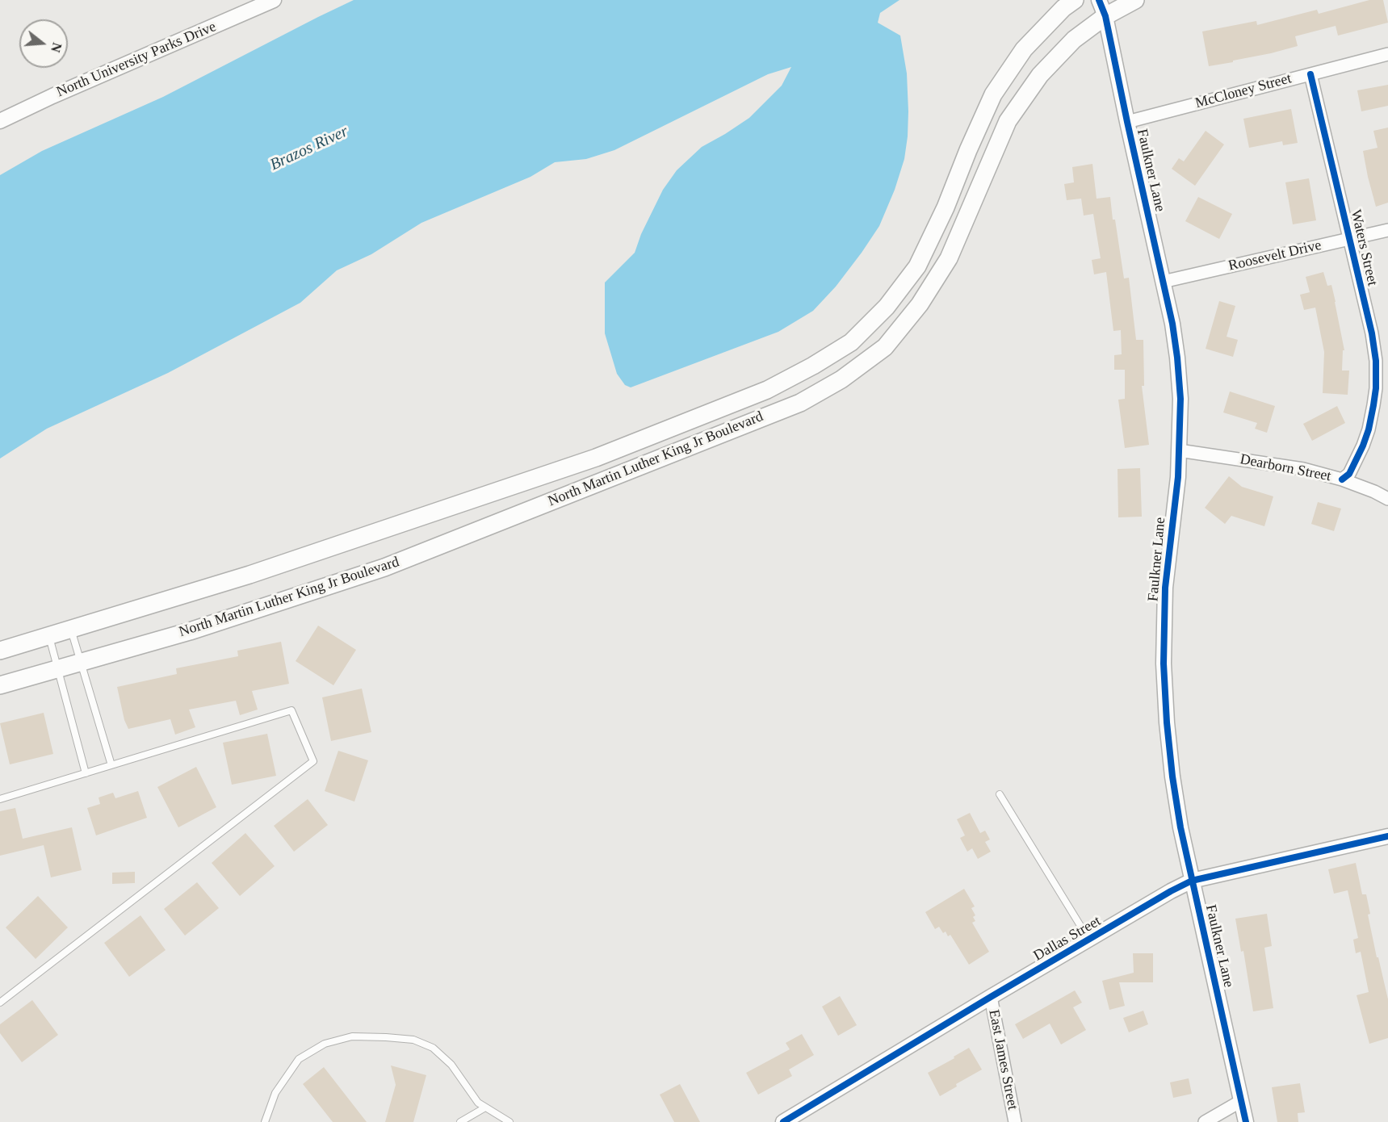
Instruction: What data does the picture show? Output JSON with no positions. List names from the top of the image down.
{
  "streets": {
    "main road": ["North Martin Luther King Jr Boulevard"],
    "street": [
      "North University Parks Drive",
      "McCloney Street",
      "Faulkner Lane",
      "Waters Street",
      "Roosevelt Drive",
      "Dearborn Street",
      "Dallas Street",
      "East James Street"
    ]
  },
  "crossings": [
    ["McCloney Street", "Faulkner Lane"],
    ["McCloney Street", "Waters Street"],
    ["Faulkner Lane", "Roosevelt Drive"],
    ["Faulkner Lane", "North Martin Luther King Jr Boulevard"],
    ["Faulkner Lane", "Dearborn Street"],
    ["Faulkner Lane", "Dallas Street"],
    ["Waters Street", "Roosevelt Drive"],
    ["Waters Street", "Dearborn Street"],
    ["Dallas Street", "East James Street"]
  ],
  "water": ["Brazos River"],
  "north": "right"
}
